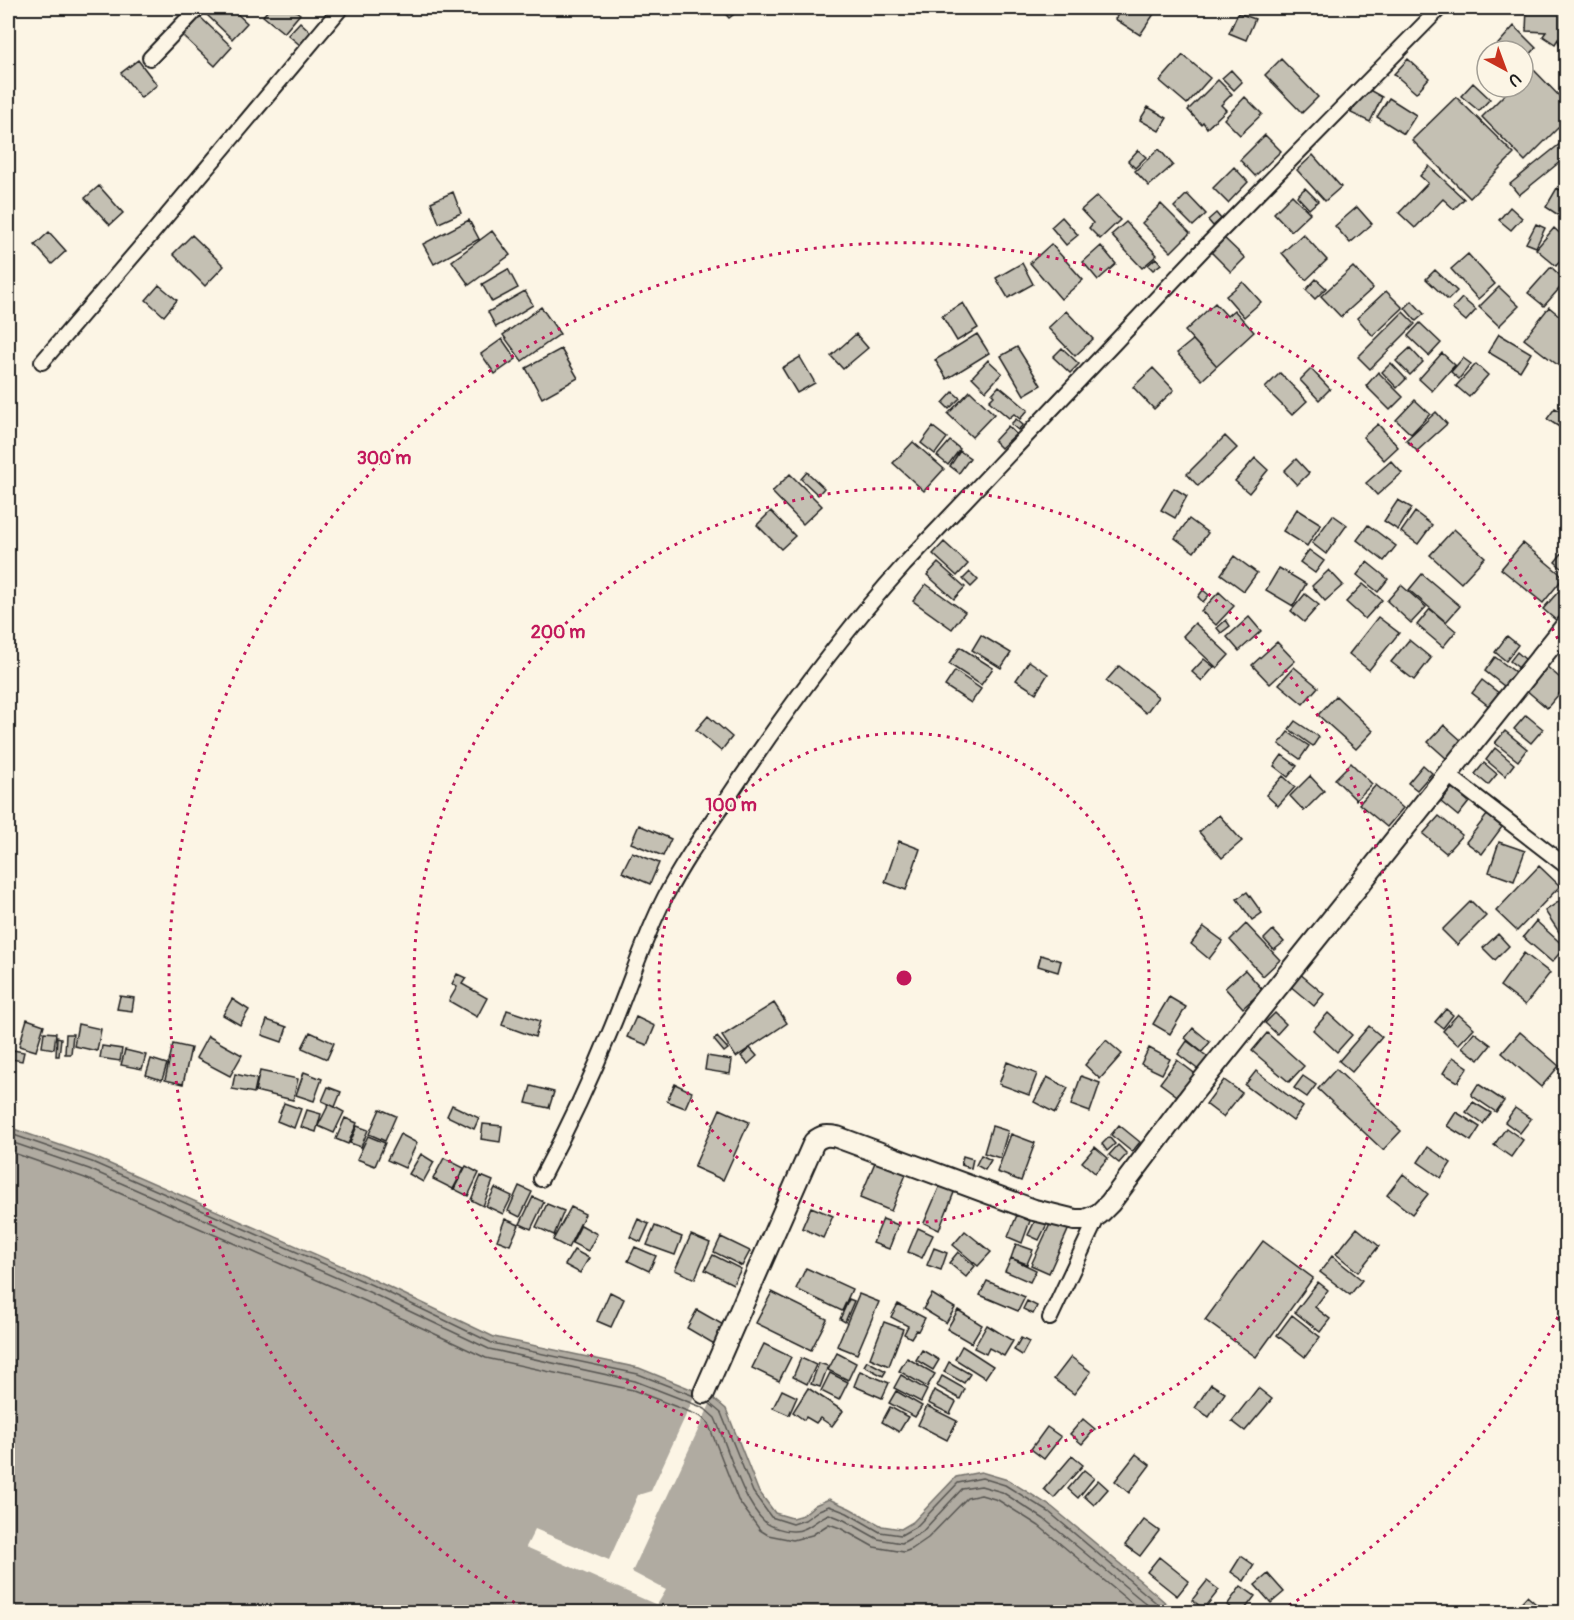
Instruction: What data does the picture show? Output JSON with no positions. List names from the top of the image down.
{
  "north": "bottom right",
  "rings": ["300 m", "200 m", "100 m"]
}
